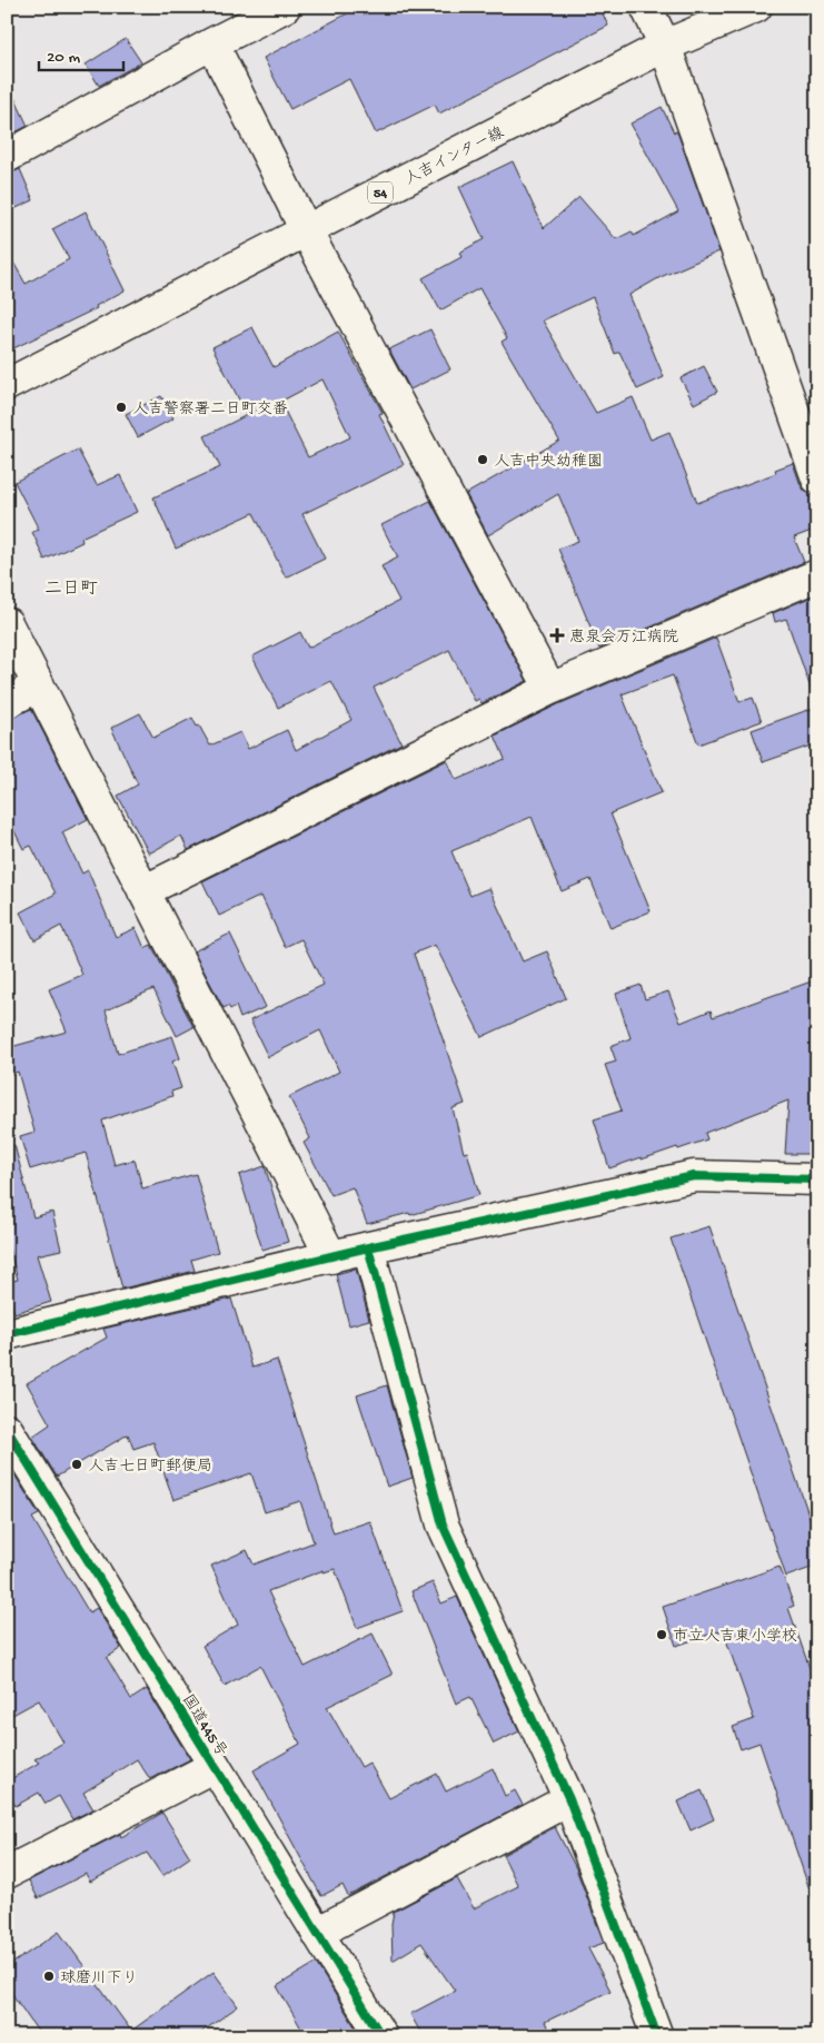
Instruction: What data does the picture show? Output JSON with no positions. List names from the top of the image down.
{
  "streets": {
    "main road": ["人吉インター線", "54", "国道445号"]
  },
  "districts": ["二日町"],
  "places": {
    "other": [
      "人吉警察署二日町交番",
      "人吉中央幼稚園",
      "人吉七日町郵便局",
      "市立人吉東小学校",
      "球磨川下り"
    ],
    "health": ["恵泉会万江病院"]
  },
  "scale_bar": "20 m"
}
